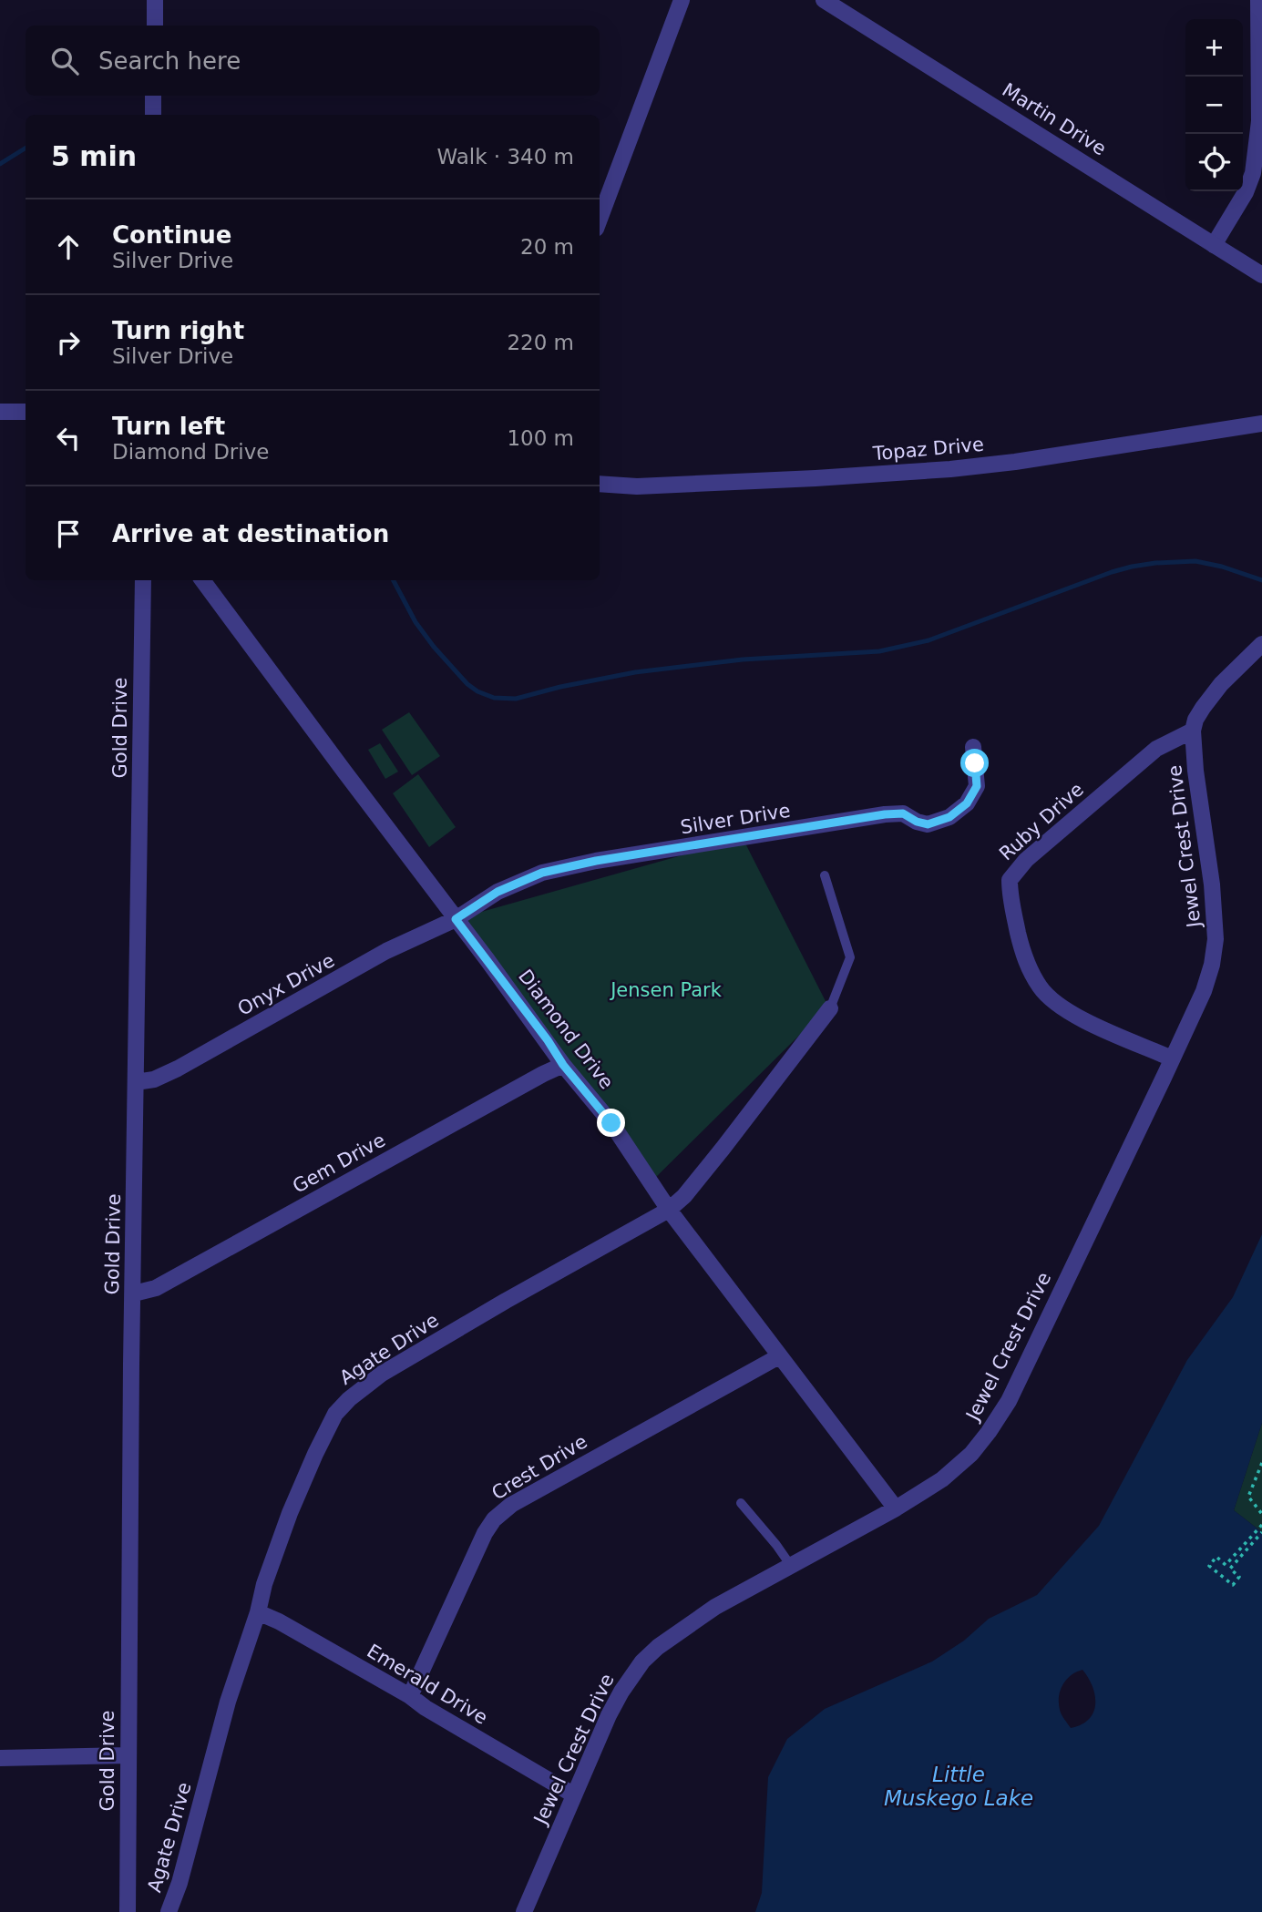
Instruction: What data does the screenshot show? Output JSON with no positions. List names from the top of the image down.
{
  "streets": {
    "street": [
      "Martin Drive",
      "Topaz Drive",
      "Gold Drive",
      "Silver Drive",
      "Ruby Drive",
      "Jewel Crest Drive",
      "Onyx Drive",
      "Diamond Drive",
      "Gem Drive",
      "Agate Drive",
      "Crest Drive",
      "Emerald Drive"
    ]
  },
  "crossings": [
    ["Gold Drive", "Onyx Drive"],
    ["Gold Drive", "Gem Drive"],
    ["Silver Drive", "Onyx Drive"],
    ["Silver Drive", "Diamond Drive"],
    ["Ruby Drive", "Jewel Crest Drive"],
    ["Jewel Crest Drive", "Diamond Drive"],
    ["Jewel Crest Drive", "Emerald Drive"],
    ["Onyx Drive", "Diamond Drive"],
    ["Diamond Drive", "Gem Drive"],
    ["Diamond Drive", "Agate Drive"],
    ["Diamond Drive", "Crest Drive"],
    ["Agate Drive", "Emerald Drive"],
    ["Crest Drive", "Emerald Drive"]
  ],
  "water": ["Little Muskego Lake"],
  "parks": ["Jensen Park"],
  "page": {
    "map_buttons": ["+", "−"],
    "search": "Search here",
    "heading": ["5 min", "Walk · 340 m"],
    "list": [
      ["Continue", "Silver Drive", "20 m"],
      ["Turn right", "Silver Drive", "220 m"],
      ["Turn left", "Diamond Drive", "100 m"],
      "Arrive at destination"
    ]
  }
}
